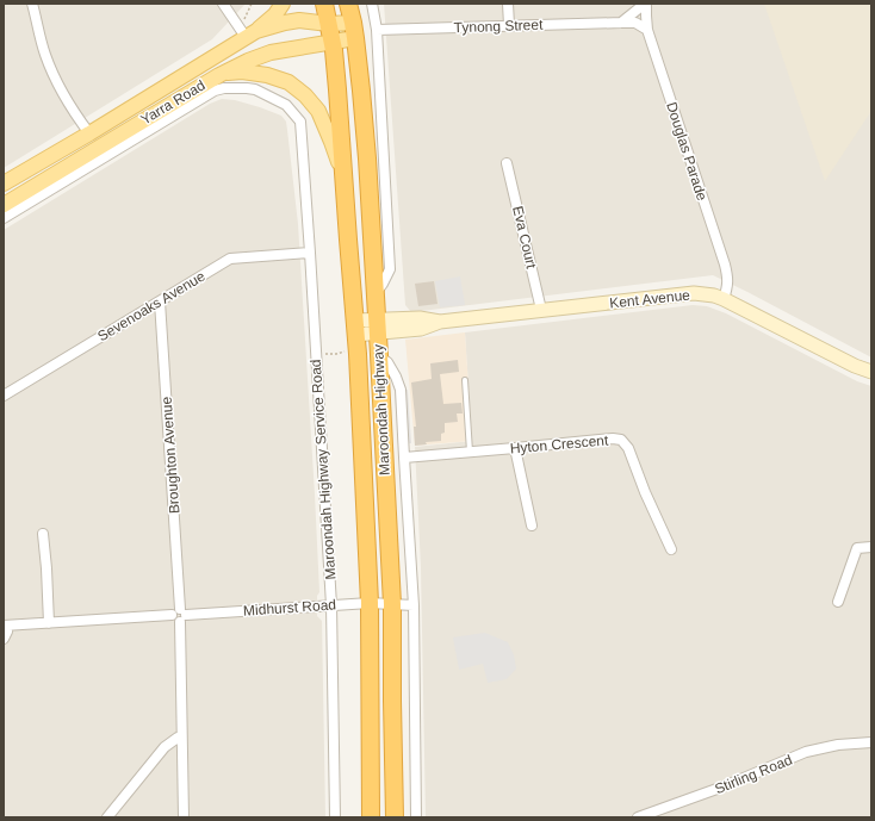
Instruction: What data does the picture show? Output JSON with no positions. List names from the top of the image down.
{
  "streets": {
    "highway": ["Maroondah Highway"],
    "main road": ["Yarra Road", "Kent Avenue"],
    "street": [
      "Tynong Street",
      "Douglas Parade",
      "Eva Court",
      "Sevenoaks Avenue",
      "Hyton Crescent",
      "Broughton Avenue",
      "Maroondah Highway Service Road",
      "Midhurst Road",
      "Stirling Road"
    ]
  },
  "crossings": [
    ["Tynong Street", "Douglas Parade"],
    ["Yarra Road", "Maroondah Highway"],
    ["Yarra Road", "Maroondah Highway Service Road"],
    ["Douglas Parade", "Kent Avenue"],
    ["Eva Court", "Kent Avenue"],
    ["Kent Avenue", "Maroondah Highway"],
    ["Sevenoaks Avenue", "Broughton Avenue"],
    ["Sevenoaks Avenue", "Maroondah Highway Service Road"],
    ["Maroondah Highway", "Midhurst Road"],
    ["Broughton Avenue", "Midhurst Road"],
    ["Maroondah Highway Service Road", "Midhurst Road"]
  ]
}
